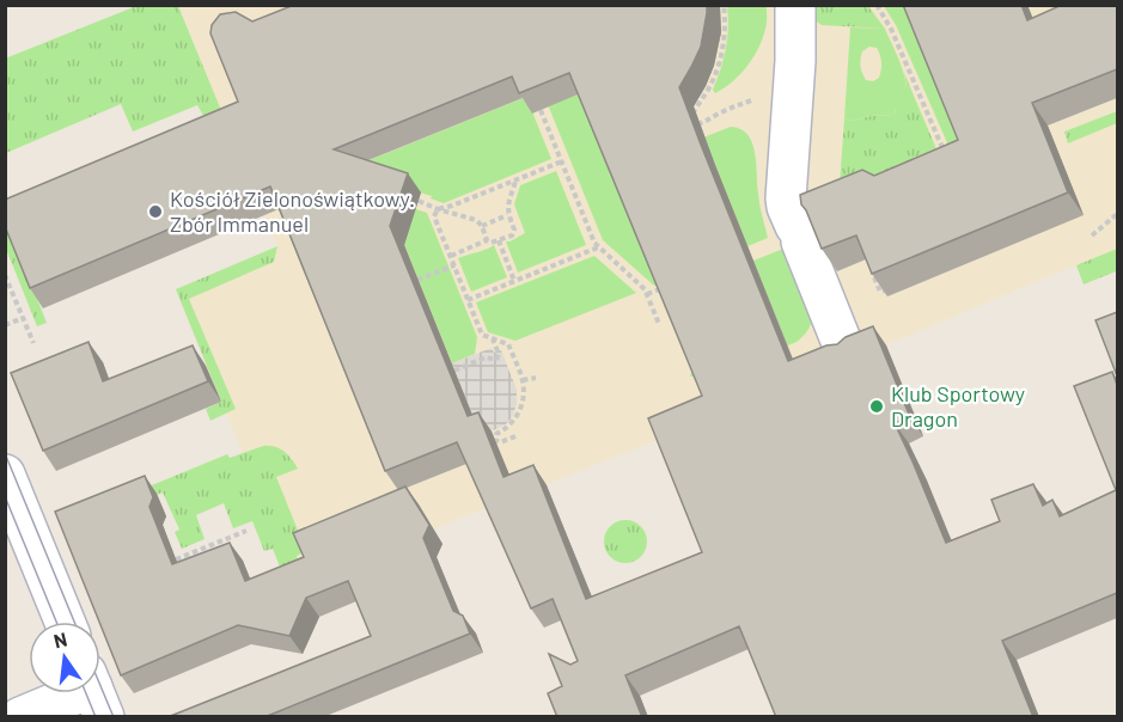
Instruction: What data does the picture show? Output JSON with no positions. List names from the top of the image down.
{
  "places": ["Kościół Zielonoświątkowy. Zbór Immanuel", "Klub Sportowy Dragon"],
  "north": "top"
}
